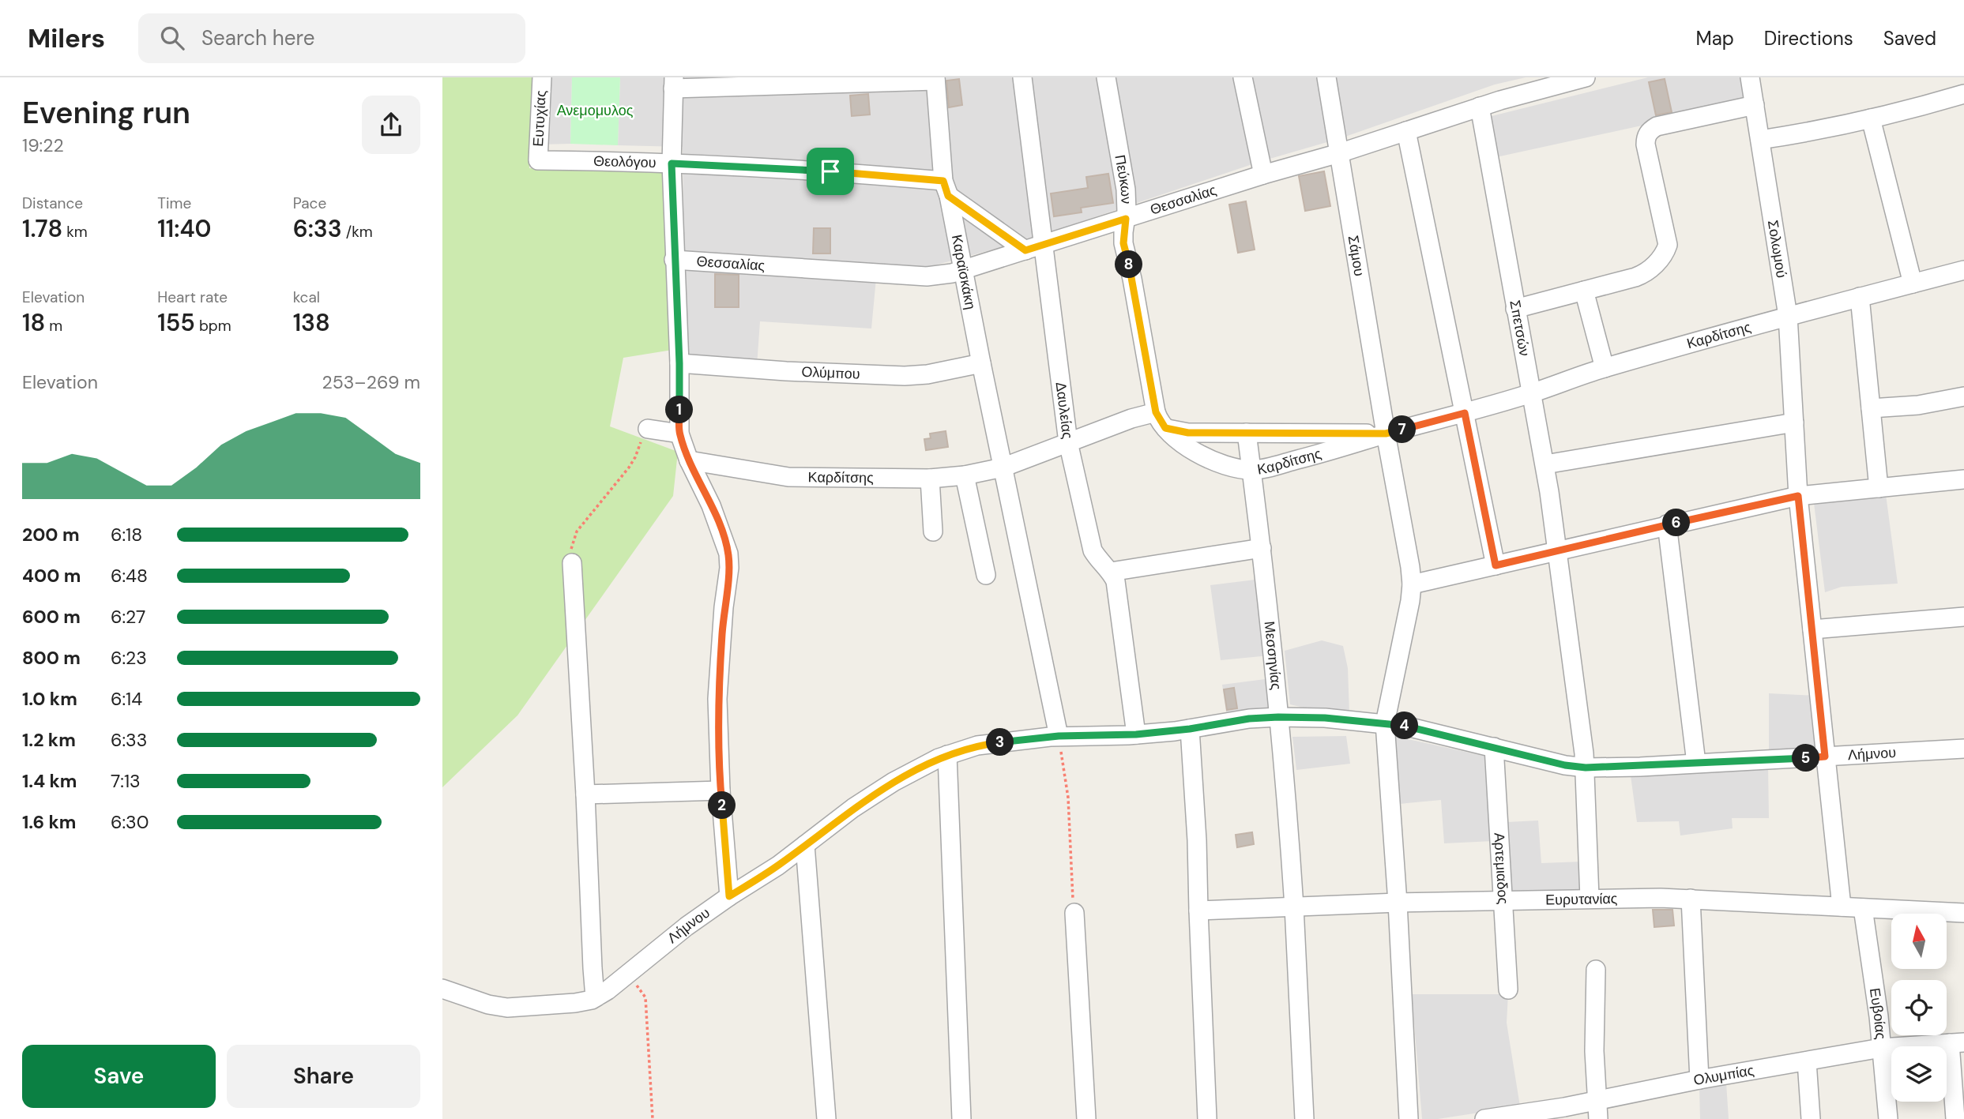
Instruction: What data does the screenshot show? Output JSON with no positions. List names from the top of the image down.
{
  "streets": {
    "street": [
      "Ευτυχίας",
      "Θεολόγου",
      "Πεύκων",
      "Θεσσαλίας",
      "Σολωμού",
      "Σάμου",
      "Καραϊσκάκη",
      "Σπετσών",
      "Καρδίτσης",
      "Ολύμπου",
      "Δαυλείας",
      "Μεσσηνίας",
      "Λήμνου",
      "Αρτεμιαδος",
      "Ευρυτανίας",
      "Ευβοίας",
      "Ολυμπίας"
    ]
  },
  "crossings": [
    ["Ευτυχίας", "Θεολόγου"],
    ["Θεολόγου", "Καραϊσκάκη"],
    ["Πεύκων", "Θεσσαλίας"],
    ["Πεύκων", "Καρδίτσης"],
    ["Θεσσαλίας", "Σάμου"],
    ["Θεσσαλίας", "Καραϊσκάκη"],
    ["Θεσσαλίας", "Σπετσών"],
    ["Θεσσαλίας", "Δαυλείας"],
    ["Σολωμού", "Καρδίτσης"],
    ["Σολωμού", "Λήμνου"],
    ["Σολωμού", "Ευρυτανίας"],
    ["Σάμου", "Καρδίτσης"],
    ["Σάμου", "Λήμνου"],
    ["Σάμου", "Ευρυτανίας"],
    ["Καραϊσκάκη", "Καρδίτσης"],
    ["Καραϊσκάκη", "Ολύμπου"],
    ["Καραϊσκάκη", "Λήμνου"],
    ["Σπετσών", "Καρδίτσης"],
    ["Σπετσών", "Λήμνου"],
    ["Σπετσών", "Ευρυτανίας"],
    ["Καρδίτσης", "Δαυλείας"],
    ["Καρδίτσης", "Μεσσηνίας"],
    ["Δαυλείας", "Λήμνου"],
    ["Μεσσηνίας", "Λήμνου"],
    ["Μεσσηνίας", "Ευρυτανίας"],
    ["Λήμνου", "Αρτεμιαδος"],
    ["Αρτεμιαδος", "Ευρυτανίας"],
    ["Ευρυτανίας", "Ευβοίας"],
    ["Ευβοίας", "Ολυμπίας"]
  ],
  "parks": ["Ανεμομυλος"],
  "north": "top",
  "page": {
    "header": "Milers",
    "search": "Search here",
    "nav": ["Map", "Directions", "Saved"],
    "heading": ["Evening run", "19:22"],
    "stats": [
      ["Distance", "1.78 km"],
      ["Time", "11:40"],
      ["Pace", "6:33 /km"],
      ["Elevation", "18 m"],
      ["Heart rate", "155 bpm"],
      ["kcal", "138"]
    ],
    "pins": [
      "8",
      "1",
      "7",
      "6",
      "4",
      "3",
      "5",
      "2"
    ],
    "chart": ["Elevation", "253–269 m"],
    "list": [
      {
        "name": "200 m",
        "note": "6:18"
      },
      {
        "name": "400 m",
        "note": "6:48"
      },
      {
        "name": "600 m",
        "note": "6:27"
      },
      {
        "name": "800 m",
        "note": "6:23"
      },
      {
        "name": "1.0 km",
        "note": "6:14"
      },
      {
        "name": "1.2 km",
        "note": "6:33"
      },
      {
        "name": "1.4 km",
        "note": "7:13"
      },
      {
        "name": "1.6 km",
        "note": "6:30"
      }
    ],
    "buttons": ["Save", "Share"]
  }
}
